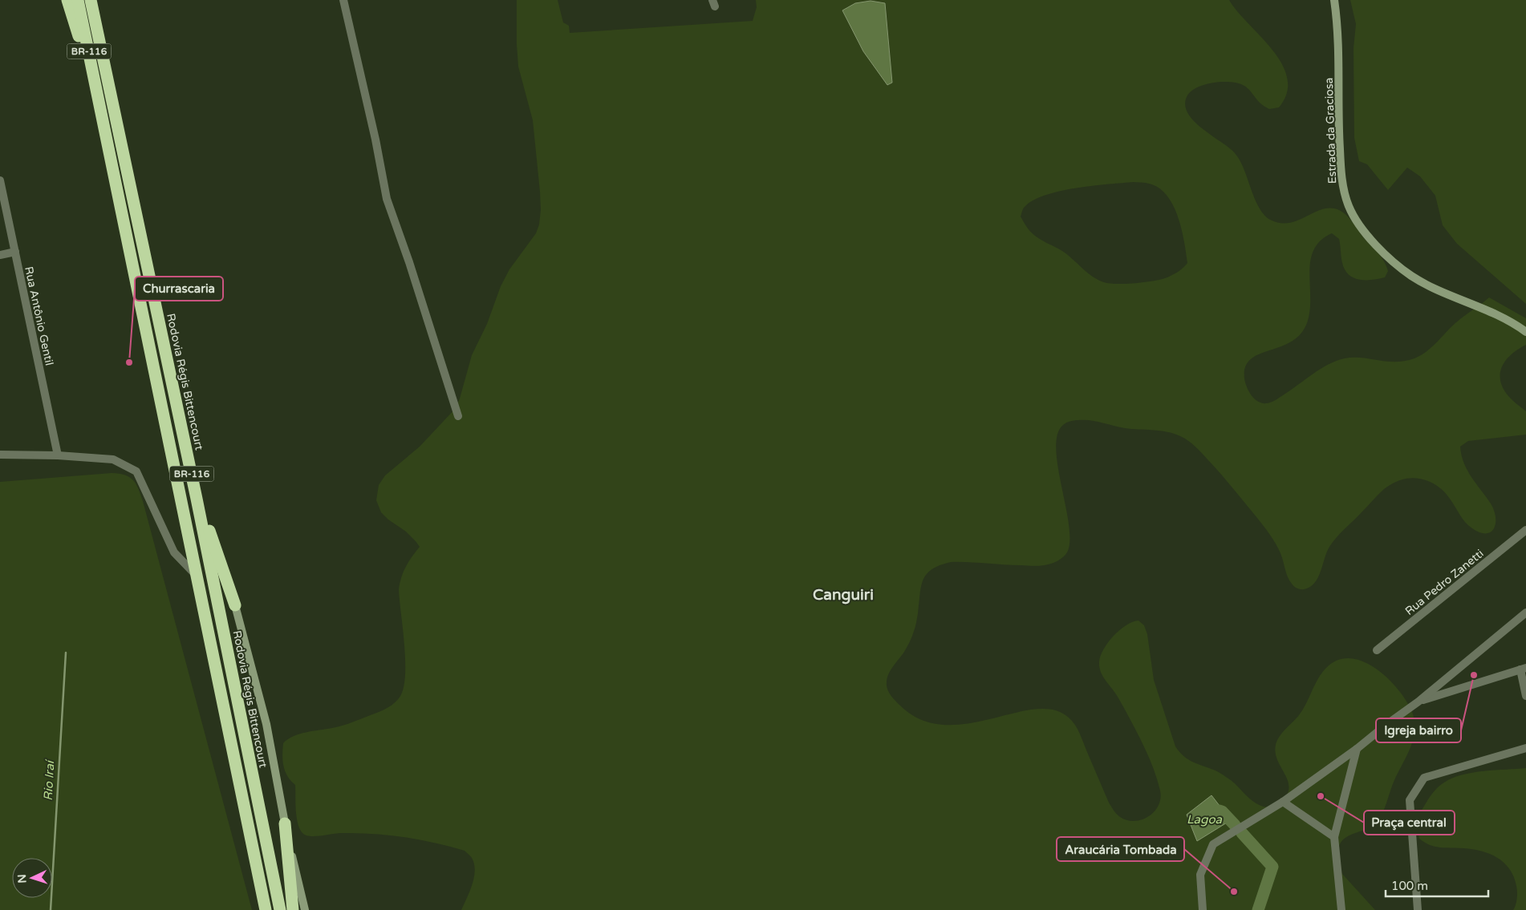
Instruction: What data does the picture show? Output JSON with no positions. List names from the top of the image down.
{
  "streets": {
    "highway": ["BR-116", "Rodovia Régis Bittencourt"],
    "main road": ["Estrada da Graciosa"],
    "street": ["Rua Antônio Gentil", "Rua Pedro Zanetti"]
  },
  "districts": ["Canguiri"],
  "water": ["Rio Iraí", "Lagoa"],
  "places": [
    "Churrascaria",
    "Igreja bairro",
    "Praça central",
    "Araucária Tombada"
  ],
  "scale_bar": "100 m",
  "north": "left"
}
